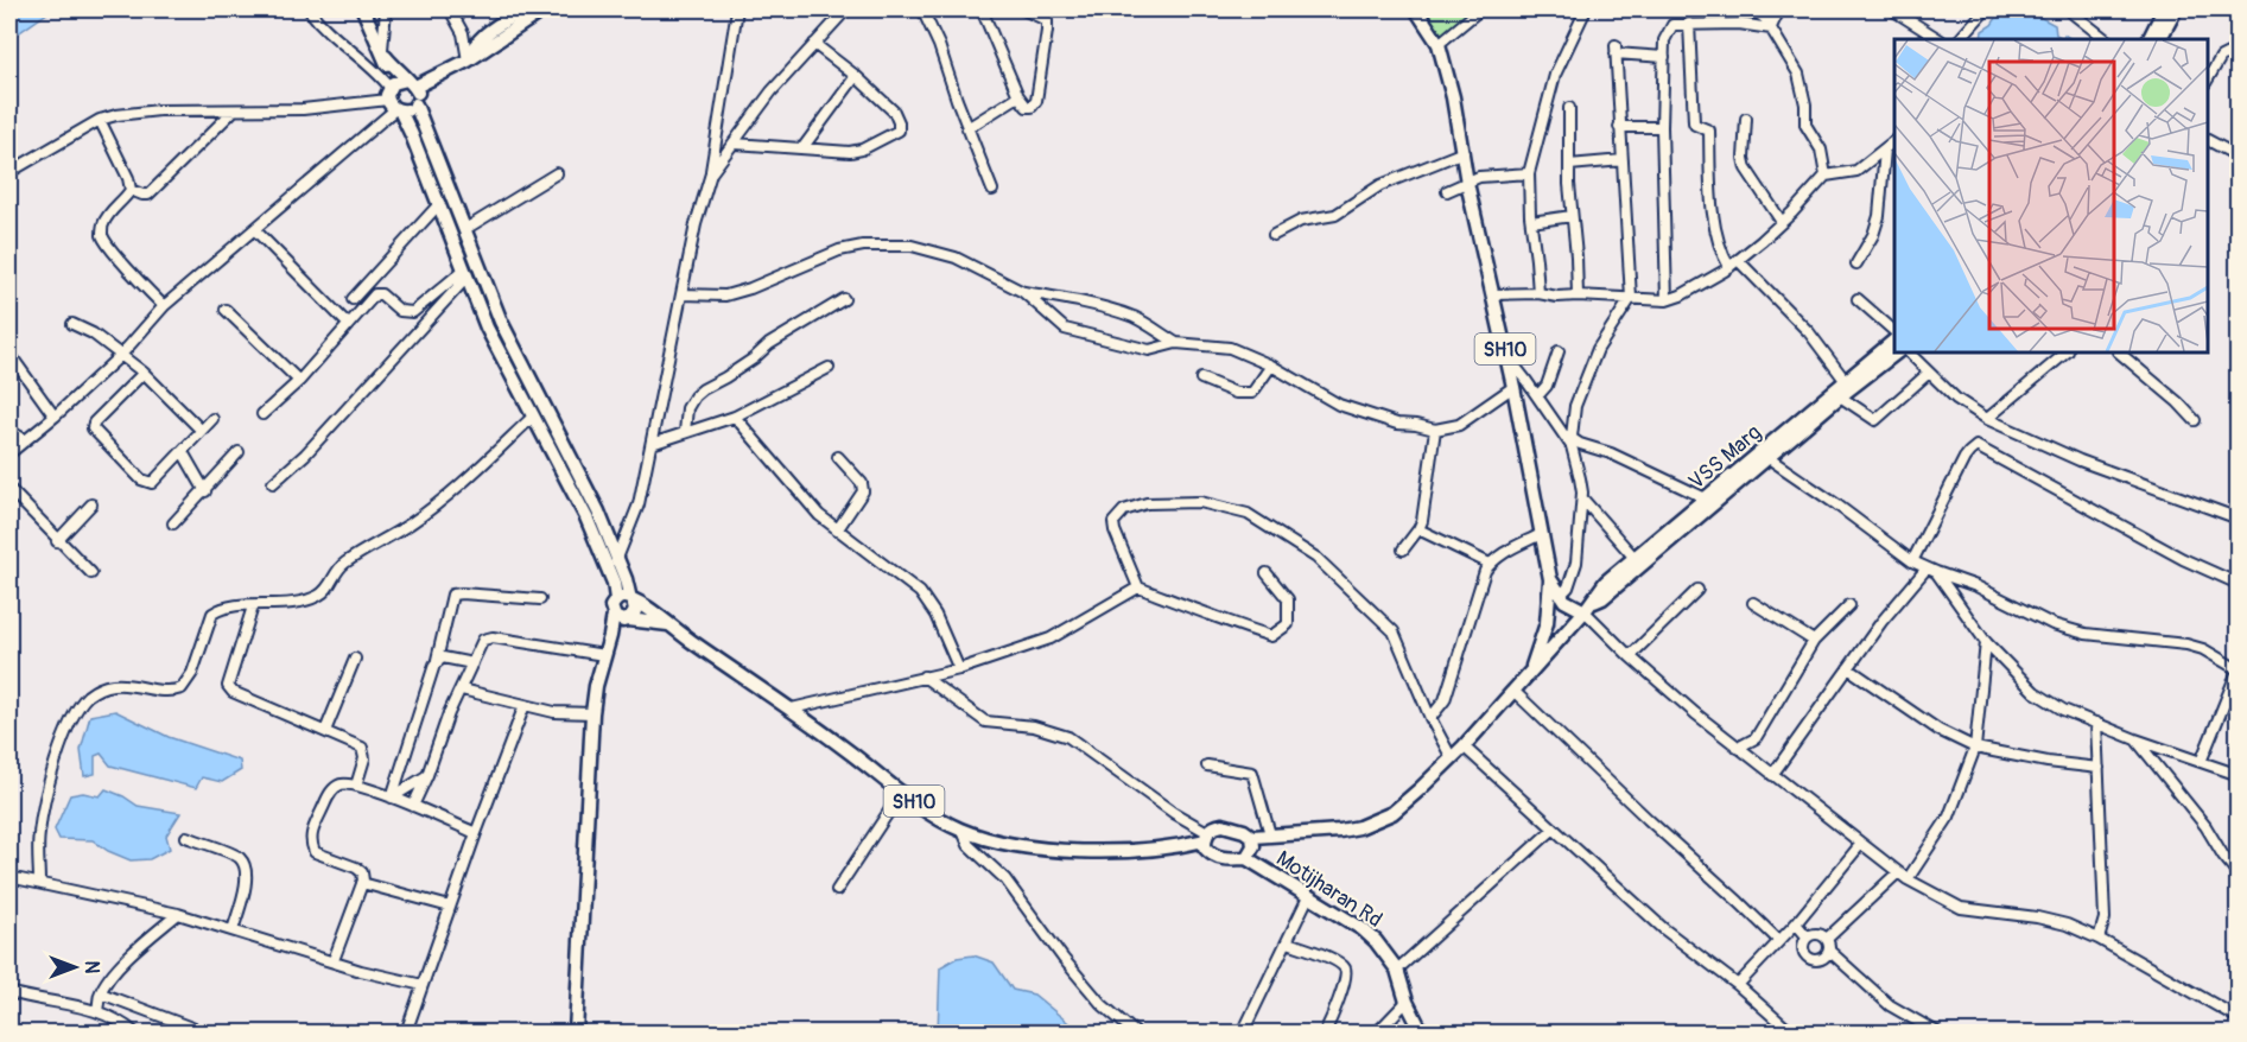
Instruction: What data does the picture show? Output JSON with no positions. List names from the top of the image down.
{
  "streets": {
    "main road": ["SH10", "VSS Marg", "Motijharan Rd"]
  },
  "crossings": [
    ["SH10", "VSS Marg"],
    ["SH10", "Motijharan Rd"]
  ],
  "north": "right"
}
